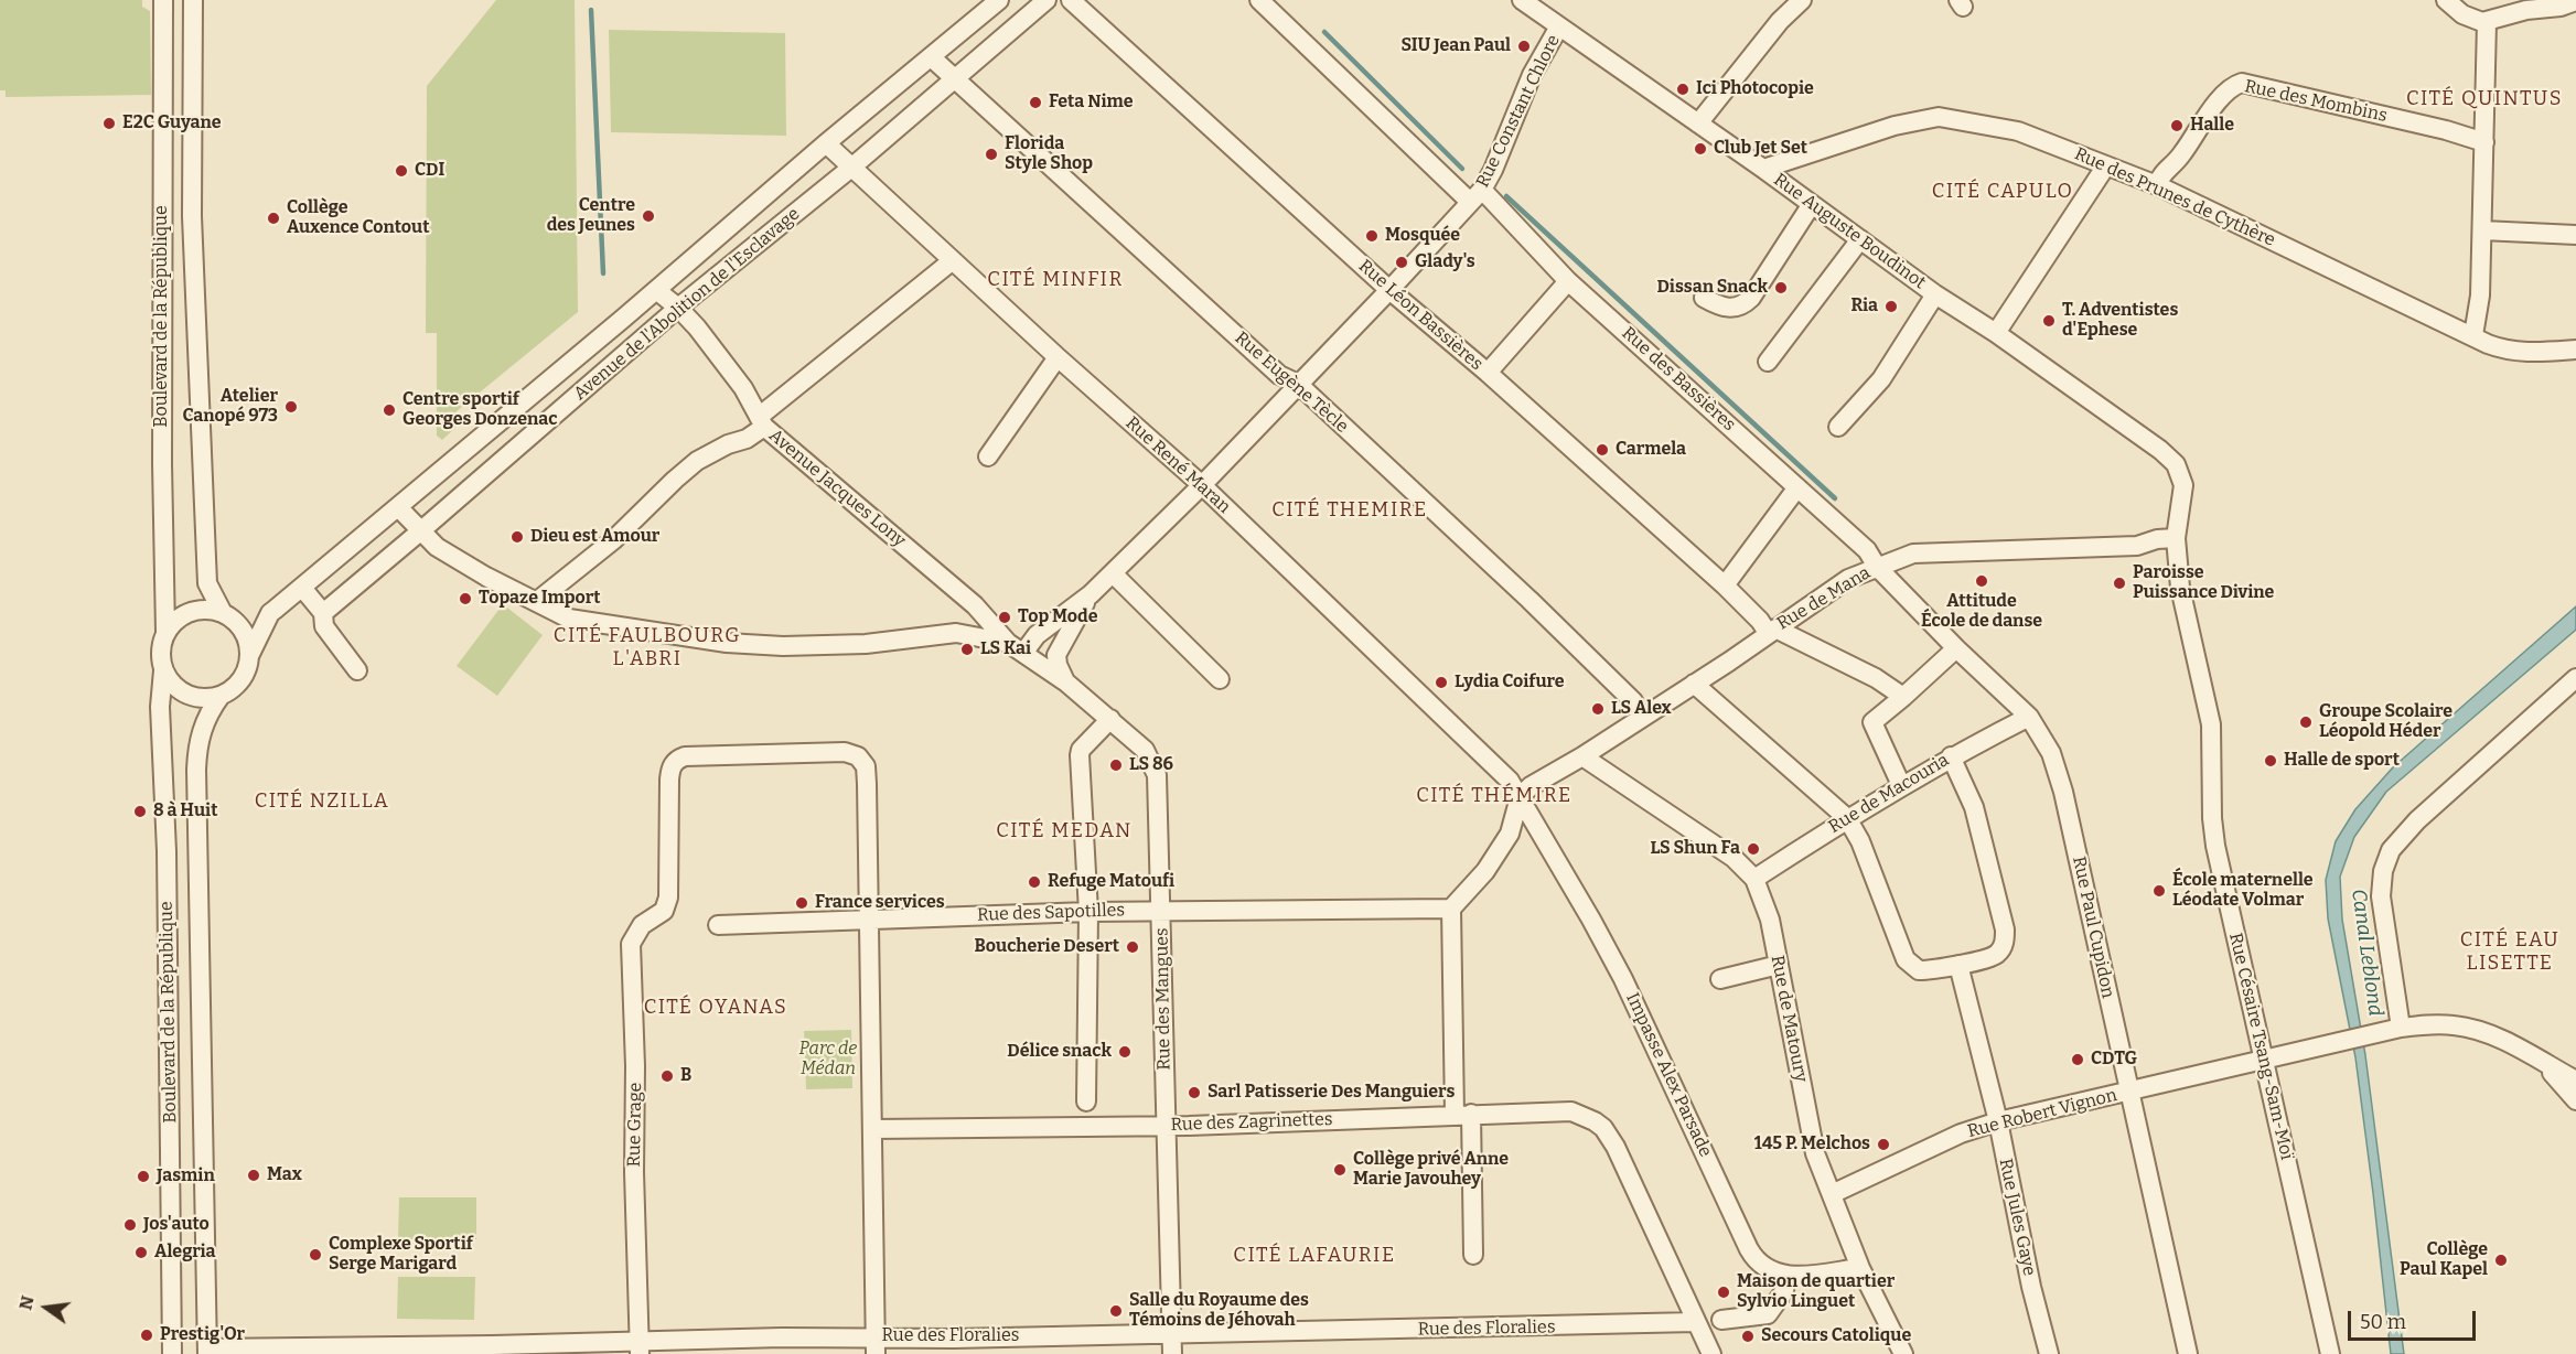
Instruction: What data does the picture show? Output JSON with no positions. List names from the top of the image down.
{
  "streets": {
    "street": [
      "Rue des Mombins",
      "Rue Constant Chlore",
      "Rue des Prunes de Cythère",
      "Rue Auguste Boudinot",
      "Avenue de l'Abolition de l'Esclavage",
      "Rue Léon Bassières",
      "Boulevard de la République",
      "Rue des Bassières",
      "Rue Eugène Tècle",
      "Rue René Maran",
      "Avenue Jacques Lony",
      "Rue de Mana",
      "Rue de Macouria",
      "Rue des Sapotilles",
      "Rue Paul Cupidon",
      "Rue des Mangues",
      "Rue de Matoury",
      "Rue Césaire Tsang-Sam-Moï",
      "Impasse Alex Parsade",
      "Rue Robert Vignon",
      "Rue des Zagrinettes",
      "Rue Grage",
      "Rue Jules Gaye",
      "Rue des Floralies"
    ]
  },
  "crossings": [
    ["Rue des Mombins", "Rue des Prunes de Cythère"],
    ["Rue Constant Chlore", "Rue Auguste Boudinot"],
    ["Rue Constant Chlore", "Rue Léon Bassières"],
    ["Rue Constant Chlore", "Rue des Bassières"],
    ["Rue Constant Chlore", "Rue Eugène Tècle"],
    ["Rue Constant Chlore", "Rue René Maran"],
    ["Rue Constant Chlore", "Avenue Jacques Lony"],
    ["Rue Constant Chlore", "Rue des Mangues"],
    ["Rue des Prunes de Cythère", "Rue Auguste Boudinot"],
    ["Rue Auguste Boudinot", "Rue Césaire Tsang-Sam-Moï"],
    ["Avenue de l'Abolition de l'Esclavage", "Boulevard de la République"],
    ["Avenue de l'Abolition de l'Esclavage", "Rue Eugène Tècle"],
    ["Avenue de l'Abolition de l'Esclavage", "Rue René Maran"],
    ["Avenue de l'Abolition de l'Esclavage", "Avenue Jacques Lony"],
    ["Rue Léon Bassières", "Rue de Mana"],
    ["Boulevard de la République", "Rue des Floralies"],
    ["Rue des Bassières", "Rue de Mana"],
    ["Rue des Bassières", "Rue Paul Cupidon"],
    ["Rue Eugène Tècle", "Rue de Mana"],
    ["Rue René Maran", "Rue de Mana"],
    ["Rue René Maran", "Impasse Alex Parsade"],
    ["Avenue Jacques Lony", "Rue des Mangues"],
    ["Rue de Mana", "Rue Paul Cupidon"],
    ["Rue de Mana", "Rue de Matoury"],
    ["Rue de Mana", "Rue Césaire Tsang-Sam-Moï"],
    ["Rue de Mana", "Impasse Alex Parsade"],
    ["Rue de Macouria", "Rue Paul Cupidon"],
    ["Rue de Macouria", "Rue de Matoury"],
    ["Rue des Sapotilles", "Rue des Mangues"],
    ["Rue des Sapotilles", "Rue Grage"],
    ["Rue Paul Cupidon", "Rue Robert Vignon"],
    ["Rue des Mangues", "Rue des Zagrinettes"],
    ["Rue des Mangues", "Rue des Floralies"],
    ["Rue de Matoury", "Rue Robert Vignon"],
    ["Rue Césaire Tsang-Sam-Moï", "Rue Robert Vignon"],
    ["Rue Robert Vignon", "Rue Jules Gaye"],
    ["Rue des Zagrinettes", "Rue des Floralies"],
    ["Rue Grage", "Rue des Floralies"]
  ],
  "districts": [
    "CITÉ QUINTUS",
    "CITÉ CAPULO",
    "CITÉ MINFIR",
    "CITÉ THEMIRE",
    "CITÉ FAULBOURG L'ABRI",
    "CITÉ THÉMIRE",
    "CITÉ NZILLA",
    "CITÉ MEDAN",
    "CITÉ EAU LISETTE",
    "CITÉ OYANAS",
    "CITÉ LAFAURIE"
  ],
  "water": ["Canal Leblond"],
  "parks": ["Parc de Médan"],
  "places": [
    "SIU Jean Paul",
    "Ici Photocopie",
    "Feta Nime",
    "E2C Guyane",
    "Halle",
    "Club Jet Set",
    "Florida Style Shop",
    "CDI",
    "Centre des Jeunes",
    "Collège Auxence Contout",
    "Mosquée",
    "Glady's",
    "Dissan Snack",
    "Ria",
    "T. Adventistes d'Ephese",
    "Atelier Canopé 973",
    "Centre sportif Georges Donzenac",
    "Carmela",
    "Dieu est Amour",
    "Attitude École de danse",
    "Paroisse Puissance Divine",
    "Topaze Import",
    "Top Mode",
    "LS Kai",
    "Lydia Coifure",
    "LS Alex",
    "Groupe Scolaire Léopold Héder",
    "Halle de sport",
    "LS 86",
    "8 à Huit",
    "LS Shun Fa",
    "Refuge Matoufi",
    "École maternelle Léodate Volmar",
    "France services",
    "Boucherie Desert",
    "Délice snack",
    "CDTG",
    "B",
    "Sarl Patisserie Des Manguiers",
    "145 P. Melchos",
    "Collège privé Anne Marie Javouhey",
    "Max",
    "Jasmin",
    "Jos'auto",
    "Alegria",
    "Complexe Sportif Serge Marigard",
    "Collège Paul Kapel",
    "Maison de quartier Sylvio Linguet",
    "Salle du Royaume des Témoins de Jéhovah",
    "Prestig'Or",
    "Secours Catolique"
  ],
  "scale_bar": "50 m",
  "north": "left"
}
